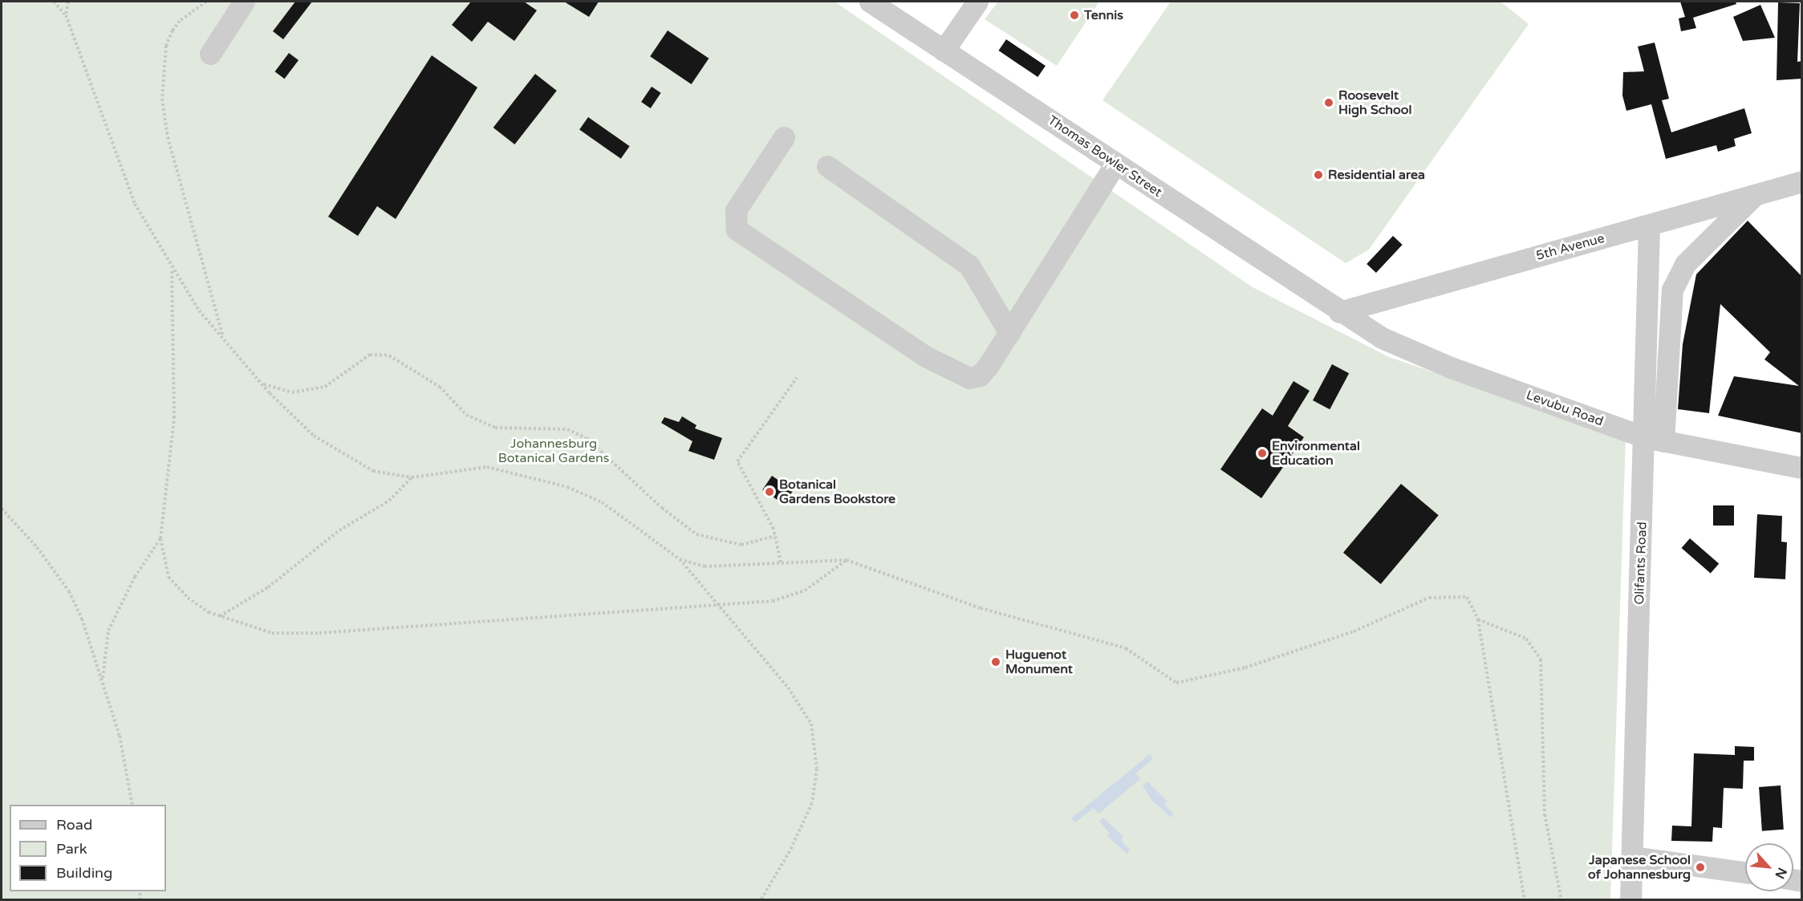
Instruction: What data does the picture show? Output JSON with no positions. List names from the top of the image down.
{
  "streets": {
    "street": [
      "Thomas Bowler Street",
      "5th Avenue",
      "Levubu Road",
      "Olifants Road"
    ]
  },
  "crossings": [
    ["Thomas Bowler Street", "5th Avenue"],
    ["Thomas Bowler Street", "Levubu Road"],
    ["5th Avenue", "Levubu Road"],
    ["5th Avenue", "Olifants Road"],
    ["Levubu Road", "Olifants Road"]
  ],
  "parks": ["Johannesburg Botanical Gardens"],
  "places": [
    "Tennis",
    "Roosevelt High School",
    "Residential area",
    "Environmental Education",
    "Botanical Gardens Bookstore",
    "Huguenot Monument",
    "Japanese School of Johannesburg"
  ],
  "legend": ["Road", "Park", "Building"],
  "north": "bottom right"
}
